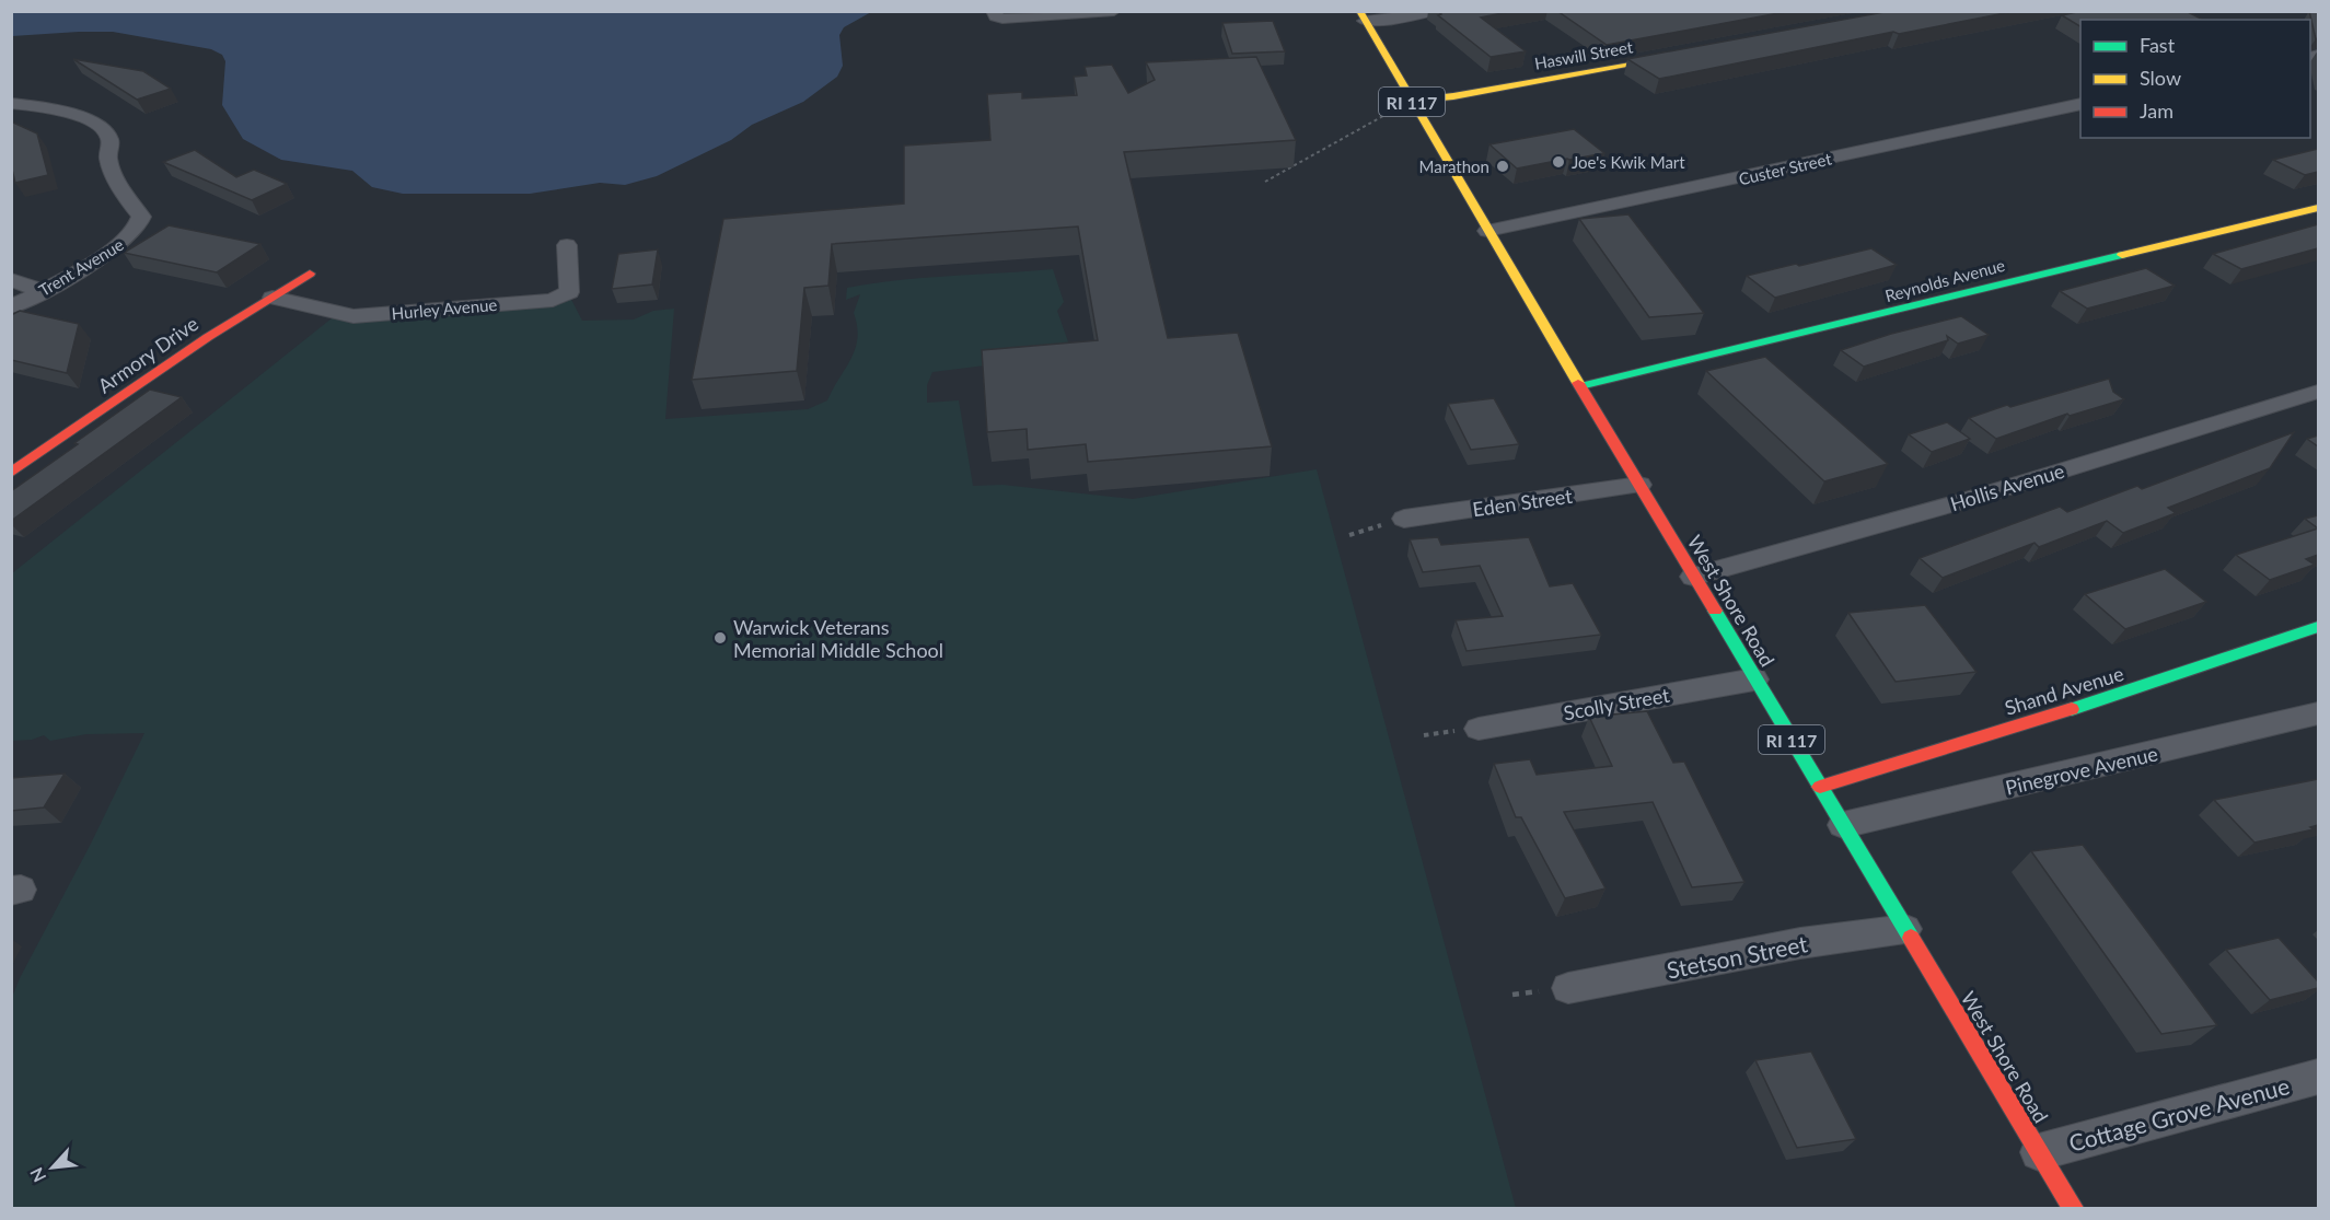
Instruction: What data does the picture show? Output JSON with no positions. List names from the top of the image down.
{
  "streets": {
    "street": [
      "Haswill Street",
      "RI 117",
      "Custer Street",
      "Trent Avenue",
      "Reynolds Avenue",
      "Hurley Avenue",
      "Armory Drive",
      "Hollis Avenue",
      "Eden Street",
      "West Shore Road",
      "Shand Avenue",
      "Scolly Street",
      "Pinegrove Avenue",
      "Stetson Street",
      "Cottage Grove Avenue"
    ]
  },
  "crossings": [
    ["Haswill Street", "West Shore Road"],
    ["Custer Street", "West Shore Road"],
    ["Reynolds Avenue", "West Shore Road"],
    ["Hurley Avenue", "Armory Drive"],
    ["Hollis Avenue", "West Shore Road"],
    ["Eden Street", "West Shore Road"],
    ["West Shore Road", "Shand Avenue"],
    ["West Shore Road", "Scolly Street"],
    ["West Shore Road", "Pinegrove Avenue"],
    ["West Shore Road", "Stetson Street"],
    ["West Shore Road", "Cottage Grove Avenue"]
  ],
  "places": ["Joe's Kwik Mart", "Marathon", "Warwick Veterans Memorial Middle School"],
  "legend": ["Fast", "Slow", "Jam"],
  "north": "bottom left"
}
